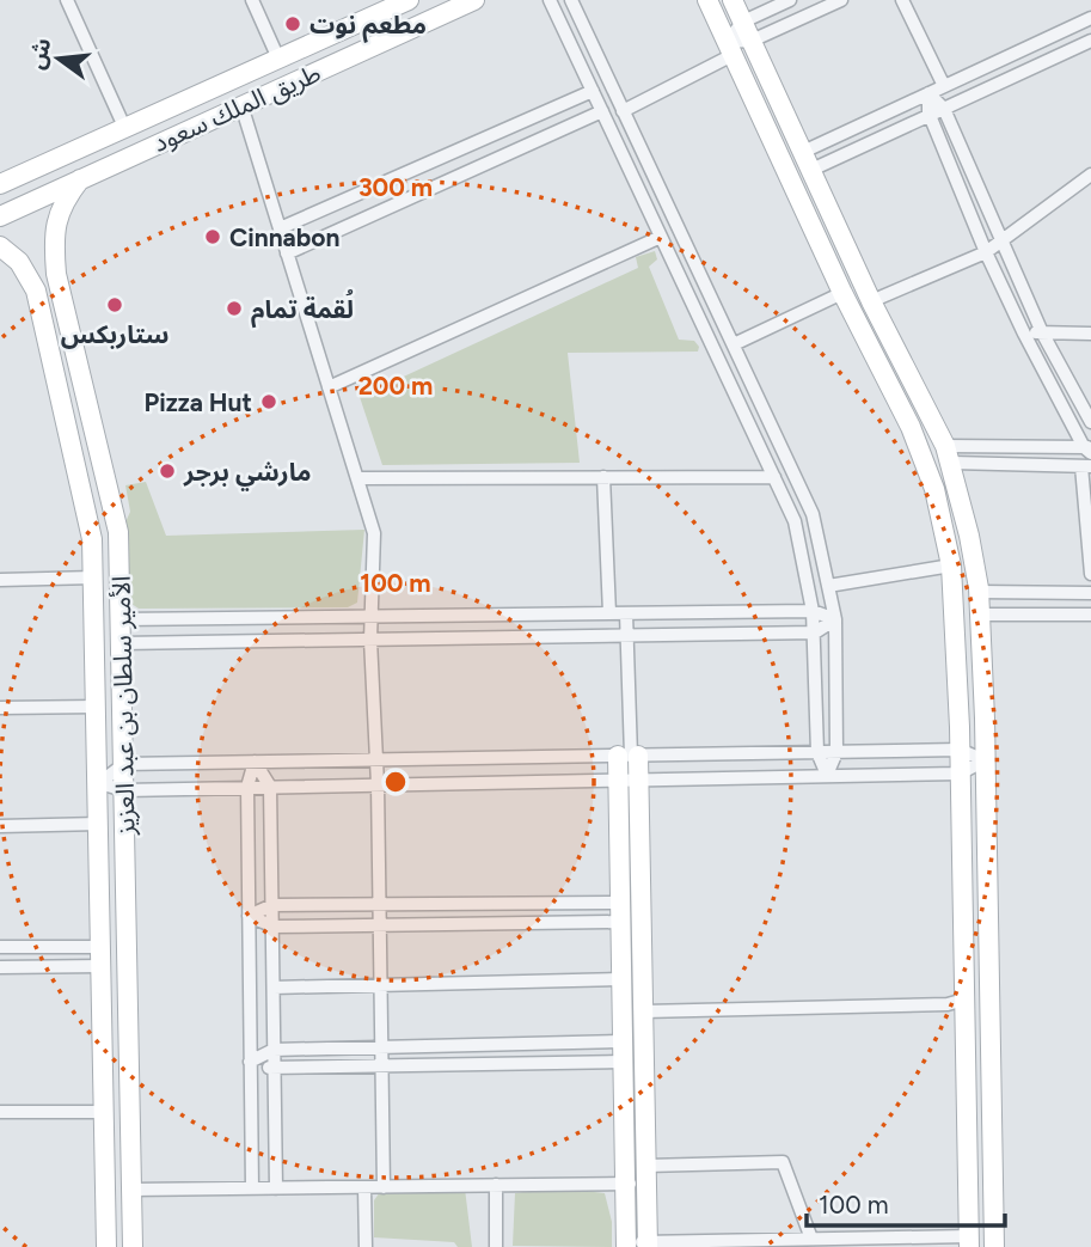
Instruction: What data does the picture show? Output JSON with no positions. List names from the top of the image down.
{
  "streets": {
    "street": ["طريق الملك سعود", "الأمير سلطان بن عبد العزيز"]
  },
  "crossings": [
    ["طريق الملك سعود", "الأمير سلطان بن عبد العزيز"]
  ],
  "places": [
    "مطعم نوت",
    "Cinnabon",
    "ستاربكس",
    "لُقمة تمام",
    "Pizza Hut",
    "مارشي برجر"
  ],
  "scale_bar": "100 m",
  "north": "left",
  "rings": ["300 m", "200 m", "100 m"]
}
